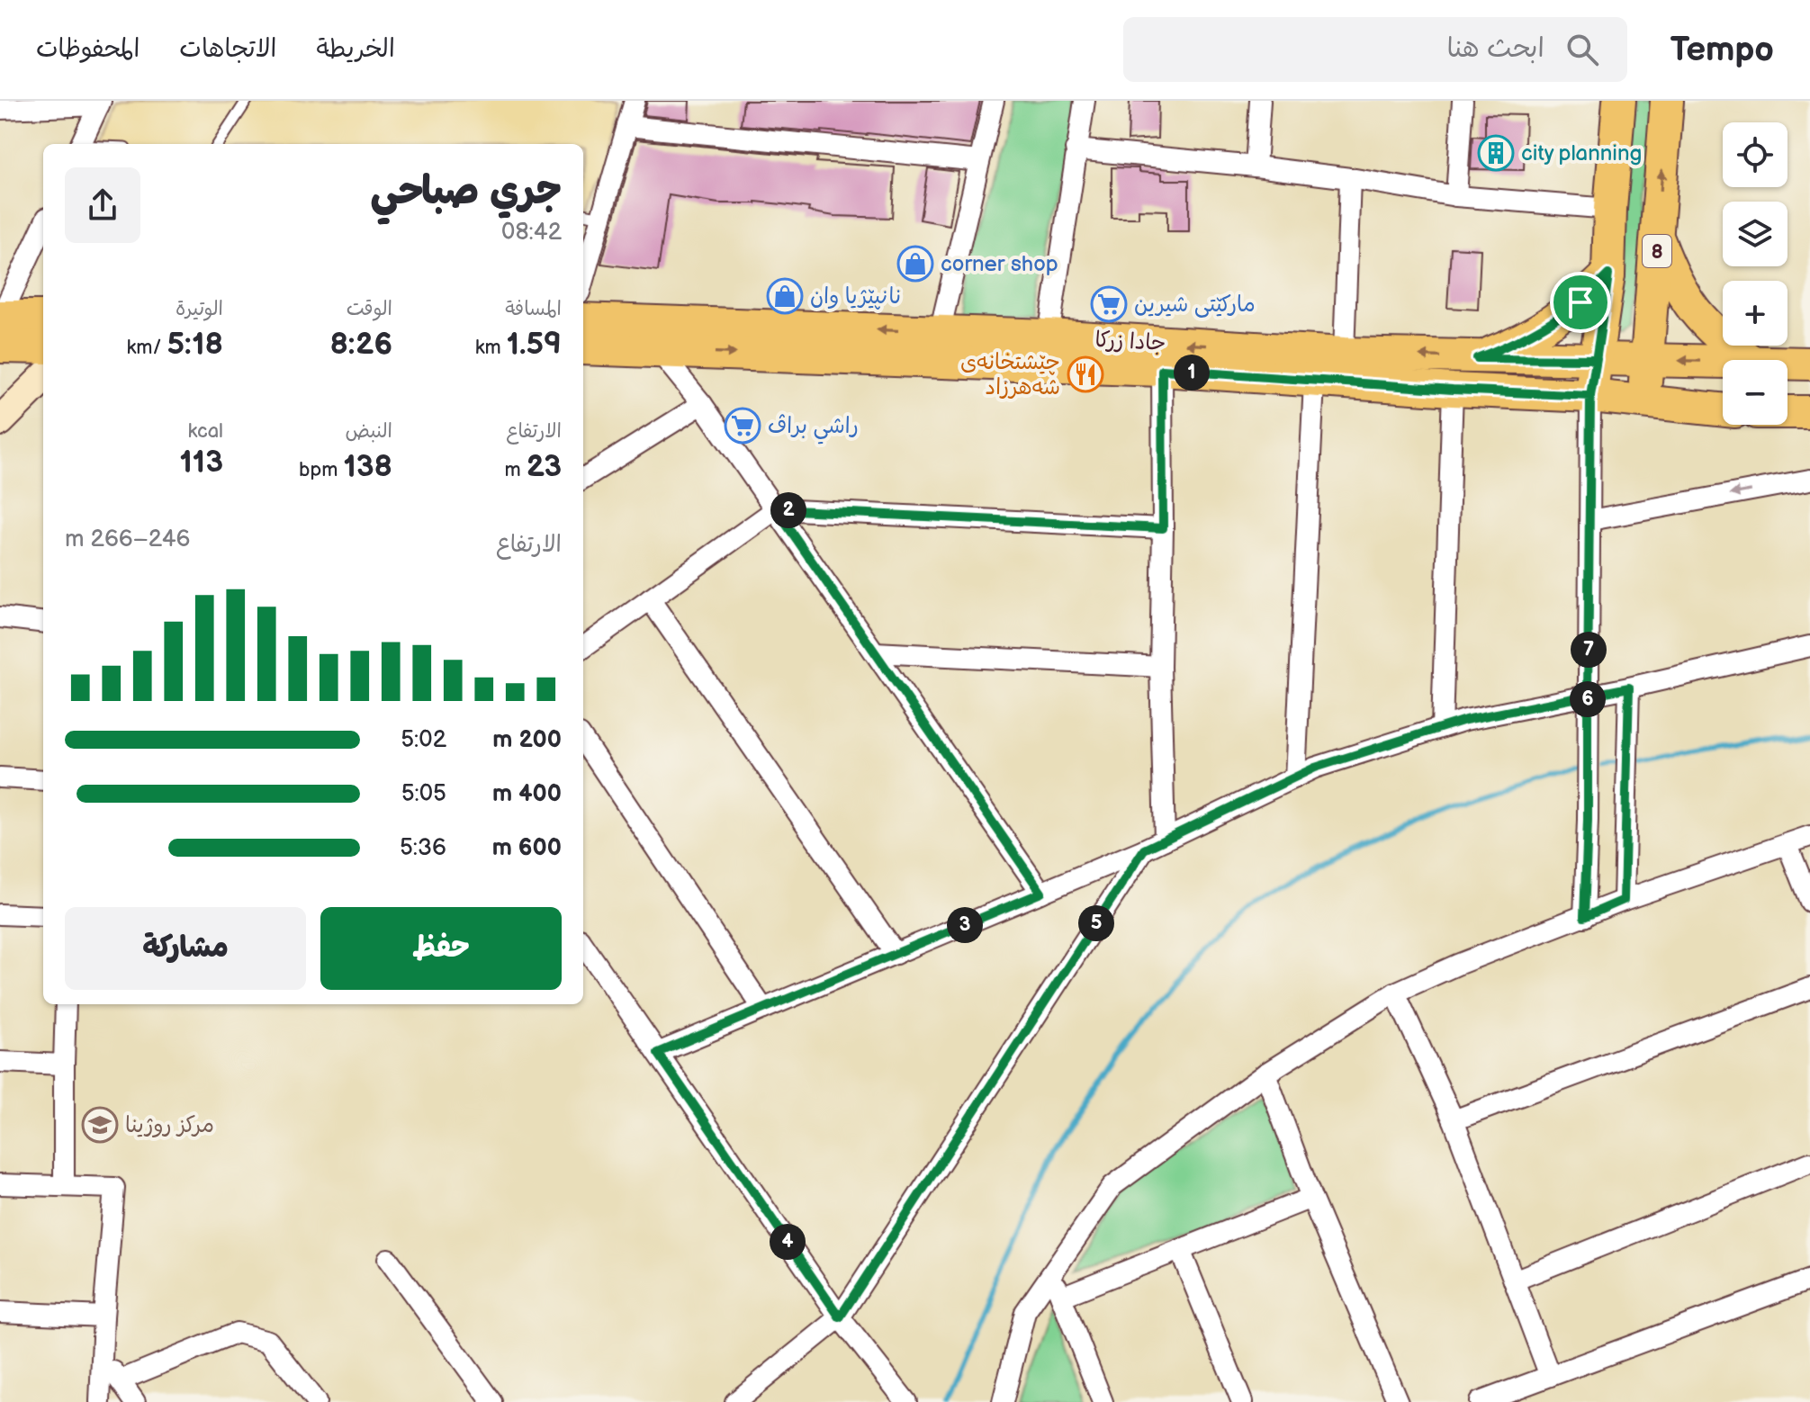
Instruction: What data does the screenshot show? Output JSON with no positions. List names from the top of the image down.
{
  "streets": {
    "main road": ["8", "جادا زرکا"]
  },
  "crossings": [
    ["8", "جادا زرکا"]
  ],
  "places": {
    "building": ["city planning"],
    "shop": ["corner shop", "نانپێژیا وان"],
    "supermarket": ["مارکێتی شیرین", "راشي براڤ"],
    "restaurant": ["چێشتخانەی شەهرزاد"],
    "school or university": ["مركز روژينا"]
  },
  "page": {
    "header": "Tempo",
    "search": "ابحث هنا",
    "nav": ["الخريطة", "الاتجاهات", "المحفوظات"],
    "map_buttons": ["+", "−"],
    "heading": ["جري صباحي", "08:42"],
    "stats": [
      ["المسافة", "1.59 km"],
      ["الوقت", "8:26"],
      ["الوتيرة", "5:18 /km"],
      ["الارتفاع", "23 m"],
      ["النبض", "138 bpm"],
      ["kcal", "113"]
    ],
    "pins": [
      "1",
      "2",
      "7",
      "6",
      "5",
      "3",
      "4"
    ],
    "chart": ["الارتفاع", "246–266 m"],
    "list": [
      {
        "name": "200 m",
        "note": "5:02"
      },
      {
        "name": "400 m",
        "note": "5:05"
      },
      {
        "name": "600 m",
        "note": "5:36"
      }
    ],
    "buttons": ["حفظ", "مشاركة"]
  }
}
